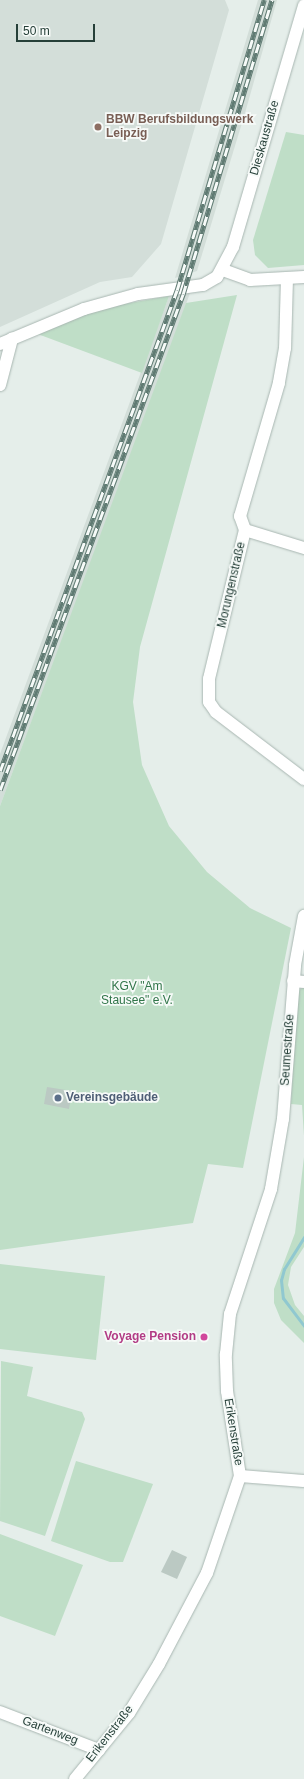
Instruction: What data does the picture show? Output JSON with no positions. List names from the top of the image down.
{
  "streets": {
    "street": [
      "Dieskaustraße",
      "Morungenstraße",
      "Seumestraße",
      "Erikenstraße",
      "Gartenweg"
    ]
  },
  "crossings": [
    ["Seumestraße", "Erikenstraße"],
    ["Erikenstraße", "Gartenweg"]
  ],
  "parks": ["KGV \"Am Stausee\" e.V."],
  "places": ["BBW Berufsbildungswerk Leipzig", "Vereinsgebäude", "Voyage Pension"],
  "scale_bar": "50 m"
}
